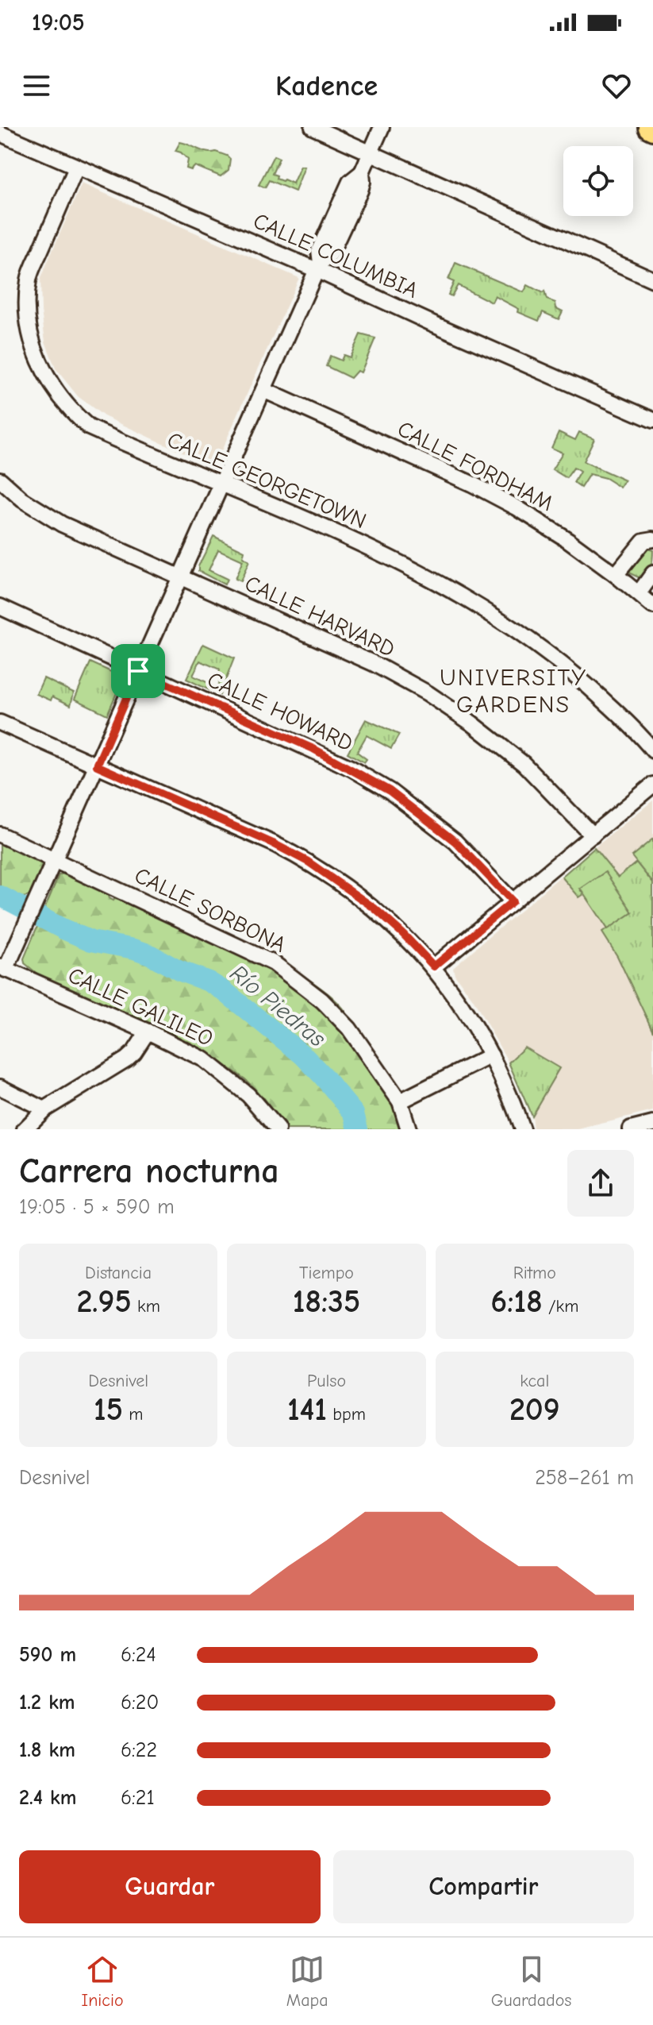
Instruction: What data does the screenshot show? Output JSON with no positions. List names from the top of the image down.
{
  "streets": {
    "street": [
      "CALLE COLUMBIA",
      "CALLE FORDHAM",
      "CALLE GEORGETOWN",
      "CALLE HARVARD",
      "CALLE HOWARD",
      "CALLE SORBONA",
      "CALLE GALILEO"
    ]
  },
  "crossings": [
    ["CALLE COLUMBIA", "CALLE GEORGETOWN"]
  ],
  "districts": ["UNIVERSITY GARDENS"],
  "water": ["Río Piedras"],
  "page": {
    "status": "19:05",
    "header": "Kadence",
    "heading": ["Carrera nocturna", "19:05 · 5 × 590 m"],
    "stats": [
      ["Distancia", "2.95 km"],
      ["Tiempo", "18:35"],
      ["Ritmo", "6:18 /km"],
      ["Desnivel", "15 m"],
      ["Pulso", "141 bpm"],
      ["kcal", "209"]
    ],
    "chart": ["Desnivel", "258–261 m"],
    "list": [
      {
        "name": "590 m",
        "note": "6:24"
      },
      {
        "name": "1.2 km",
        "note": "6:20"
      },
      {
        "name": "1.8 km",
        "note": "6:22"
      },
      {
        "name": "2.4 km",
        "note": "6:21"
      }
    ],
    "buttons": ["Guardar", "Compartir"],
    "tabs": ["Inicio", "Mapa", "Guardados"]
  }
}
